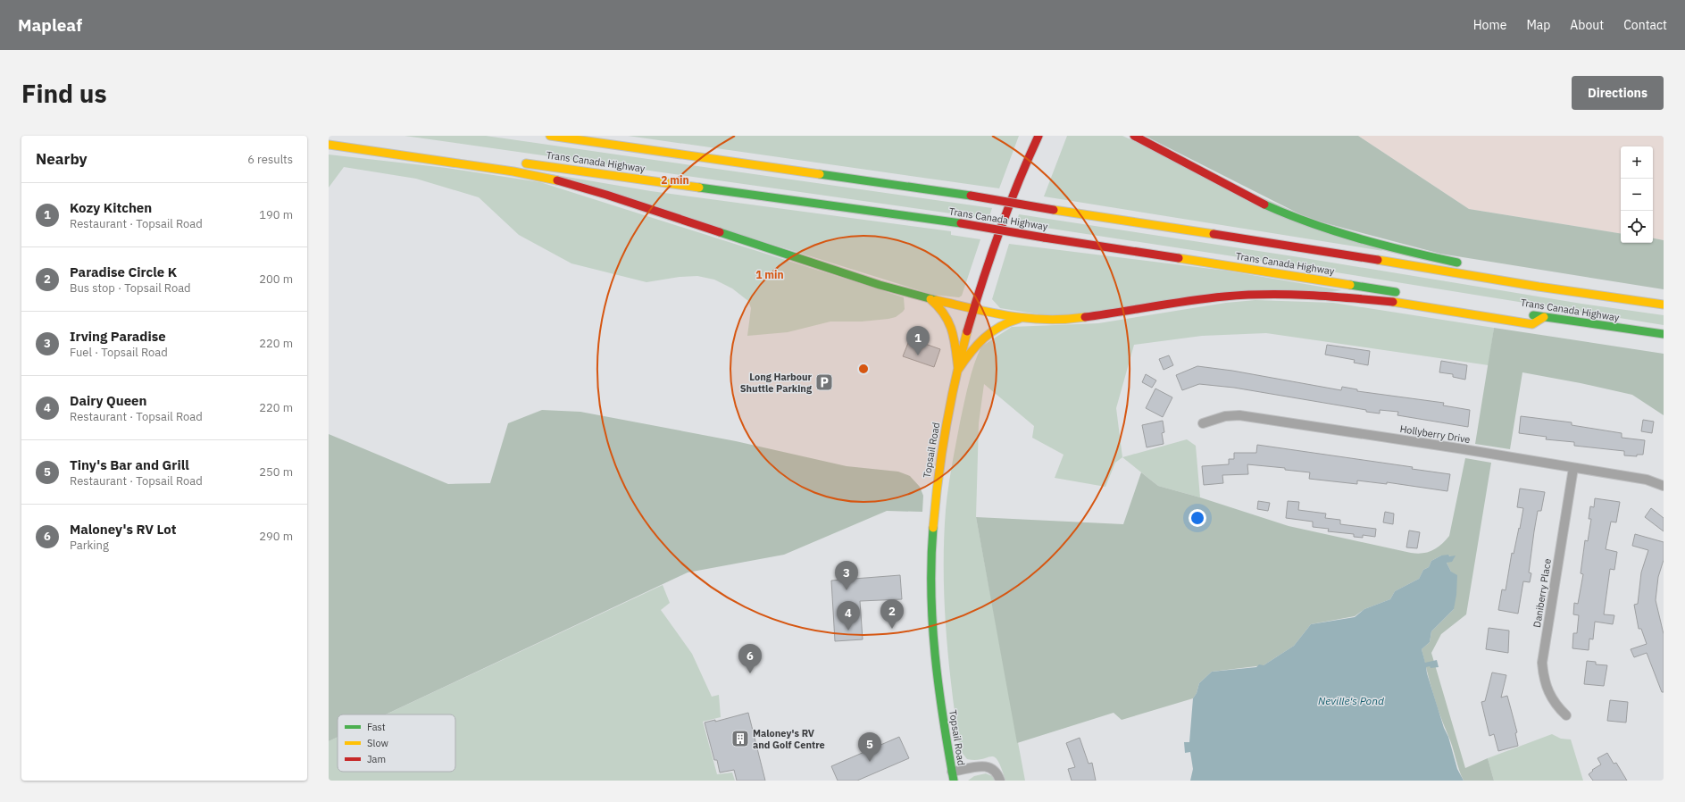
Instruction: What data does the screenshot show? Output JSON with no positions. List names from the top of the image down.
{
  "streets": {
    "main road": ["Trans Canada Highway", "Topsail Road"],
    "street": ["Hollyberry Drive", "Daniberry Place"]
  },
  "crossings": [
    ["Hollyberry Drive", "Daniberry Place"]
  ],
  "water": ["Neville's Pond"],
  "places": {
    "parking": ["Long Harbour Shuttle Parking"],
    "building": ["Maloney's RV and Golf Centre"]
  },
  "legend": ["Fast", "Slow", "Jam"],
  "page": {
    "header": "Mapleaf",
    "nav": [
      "Home",
      "Map",
      "About",
      "Contact"
    ],
    "buttons": "Directions",
    "title": "Find us",
    "heading": ["Nearby", "6 results"],
    "map_buttons": ["+", "−"],
    "list": [
      {
        "mark": "1",
        "name": "Kozy Kitchen",
        "note": "Restaurant · Topsail Road",
        "value": "190 m"
      },
      {
        "mark": "2",
        "name": "Paradise Circle K",
        "note": "Bus stop · Topsail Road",
        "value": "200 m"
      },
      {
        "mark": "3",
        "name": "Irving Paradise",
        "note": "Fuel · Topsail Road",
        "value": "220 m"
      },
      {
        "mark": "4",
        "name": "Dairy Queen",
        "note": "Restaurant · Topsail Road",
        "value": "220 m"
      },
      {
        "mark": "5",
        "name": "Tiny's Bar and Grill",
        "note": "Restaurant · Topsail Road",
        "value": "250 m"
      },
      {
        "mark": "6",
        "name": "Maloney's RV Lot",
        "note": "Parking",
        "value": "290 m"
      }
    ],
    "pins": [
      "1",
      "3",
      "2",
      "4",
      "6",
      "5"
    ]
  },
  "rings": ["2 min", "1 min"]
}
